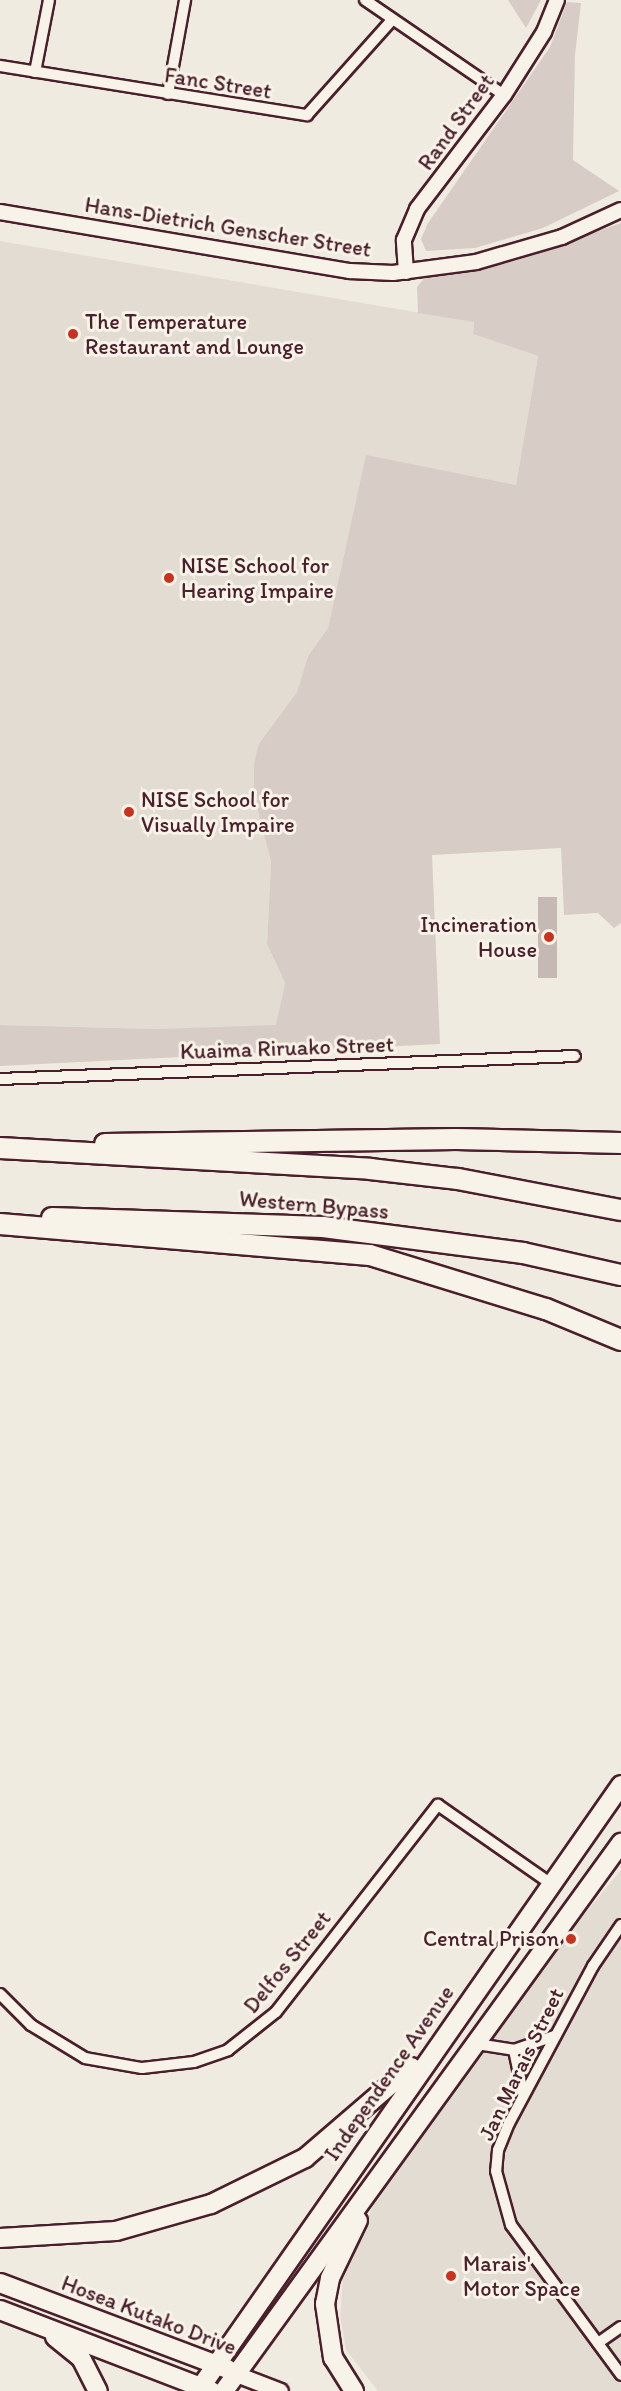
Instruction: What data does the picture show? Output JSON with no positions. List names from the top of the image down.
{
  "streets": {
    "highway": ["Western Bypass"],
    "main road": ["Independence Avenue", "Hosea Kutako Drive"],
    "street": [
      "Fanc Street",
      "Rand Street",
      "Hans-Dietrich Genscher Street",
      "Kuaima Riruako Street",
      "Delfos Street",
      "Jan Marais Street"
    ]
  },
  "crossings": [
    ["Rand Street", "Hans-Dietrich Genscher Street"],
    ["Delfos Street", "Independence Avenue"],
    ["Independence Avenue", "Hosea Kutako Drive"]
  ],
  "places": [
    "The Temperature Restaurant and Lounge",
    "NISE School for Hearing Impaire",
    "NISE School for Visually Impaire",
    "Incineration House",
    "Central Prison",
    "Marais' Motor Space"
  ]
}
